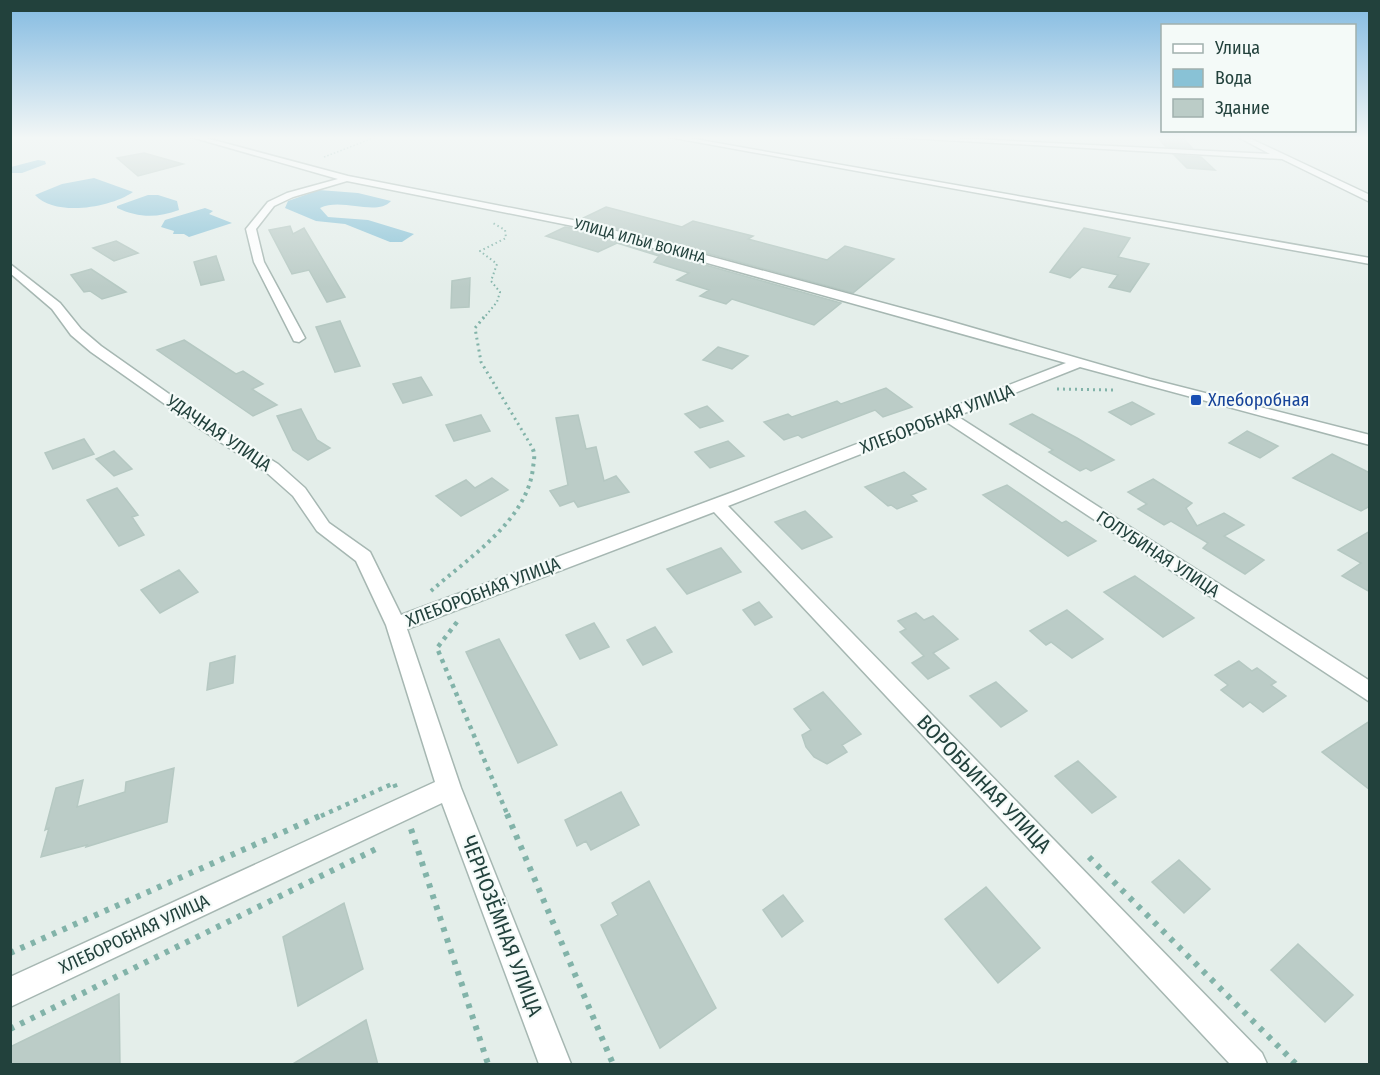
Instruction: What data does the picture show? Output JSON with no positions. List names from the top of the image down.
{
  "streets": {
    "street": [
      "УЛИЦА ИЛЬИ ВОКИНА",
      "ХЛЕБОРОБНАЯ УЛИЦА",
      "УДАЧНАЯ УЛИЦА",
      "ГОЛУБИНАЯ УЛИЦА",
      "ВОРОБЬИНАЯ УЛИЦА",
      "ЧЕРНОЗЁМНАЯ УЛИЦА"
    ]
  },
  "crossings": [
    ["УЛИЦА ИЛЬИ ВОКИНА", "ХЛЕБОРОБНАЯ УЛИЦА"],
    ["ХЛЕБОРОБНАЯ УЛИЦА", "УДАЧНАЯ УЛИЦА"],
    ["ХЛЕБОРОБНАЯ УЛИЦА", "ГОЛУБИНАЯ УЛИЦА"],
    ["ХЛЕБОРОБНАЯ УЛИЦА", "ВОРОБЬИНАЯ УЛИЦА"],
    ["ХЛЕБОРОБНАЯ УЛИЦА", "ЧЕРНОЗЁМНАЯ УЛИЦА"]
  ],
  "places": {
    "transit": ["Хлеборобная"]
  },
  "legend": ["Улица", "Вода", "Здание"]
}
